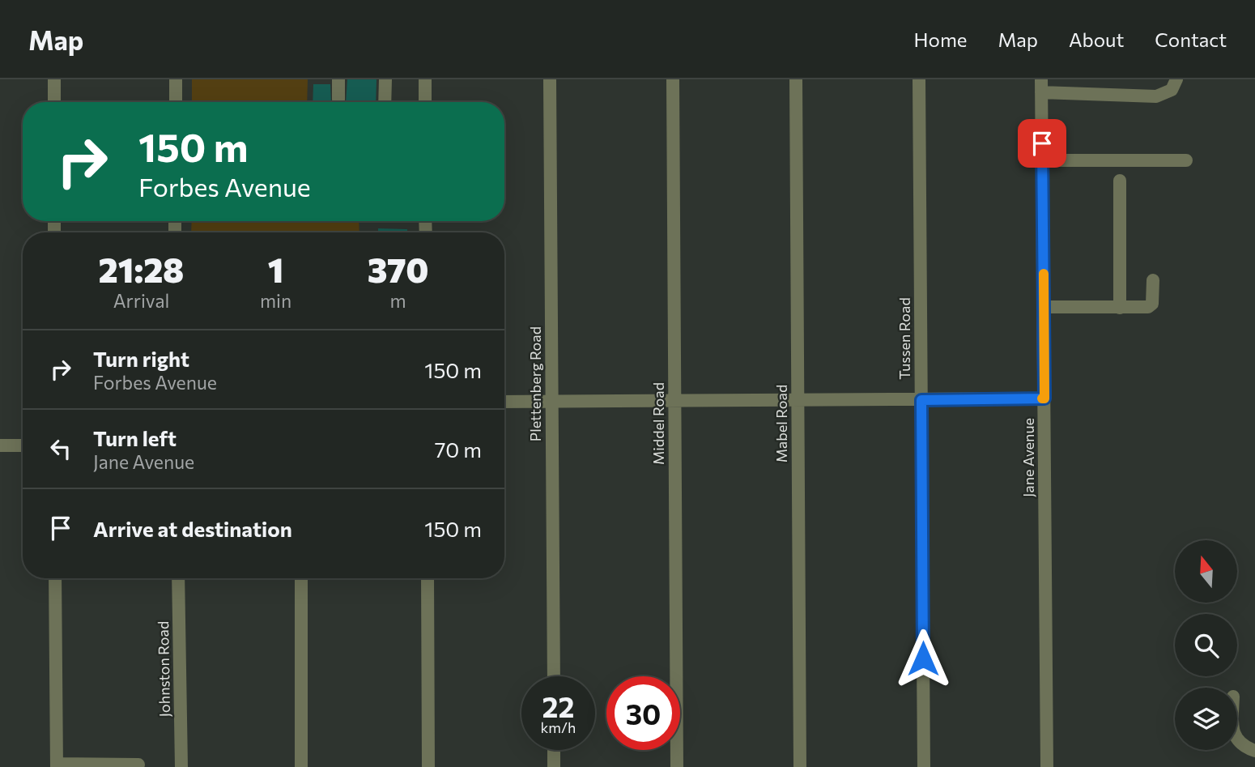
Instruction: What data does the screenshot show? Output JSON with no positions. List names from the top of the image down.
{
  "streets": {
    "street": [
      "Tussen Road",
      "Plettenberg Road",
      "Middel Road",
      "Mabel Road",
      "Jane Avenue",
      "Johnston Road"
    ]
  },
  "north": "top",
  "page": {
    "header": "Map",
    "nav": [
      "Home",
      "Map",
      "About",
      "Contact"
    ],
    "turn": ["150 m", "Forbes Avenue"],
    "eta": [
      "21:28",
      "Arrival",
      "1",
      "min",
      "370",
      "m"
    ],
    "list": [
      {
        "name": "Turn right",
        "note": "Forbes Avenue",
        "value": "150 m"
      },
      {
        "name": "Turn left",
        "note": "Jane Avenue",
        "value": "70 m"
      },
      {
        "name": "Arrive at destination",
        "value": "150 m"
      }
    ],
    "speed": "22 km/h",
    "limit": "30"
  }
}
